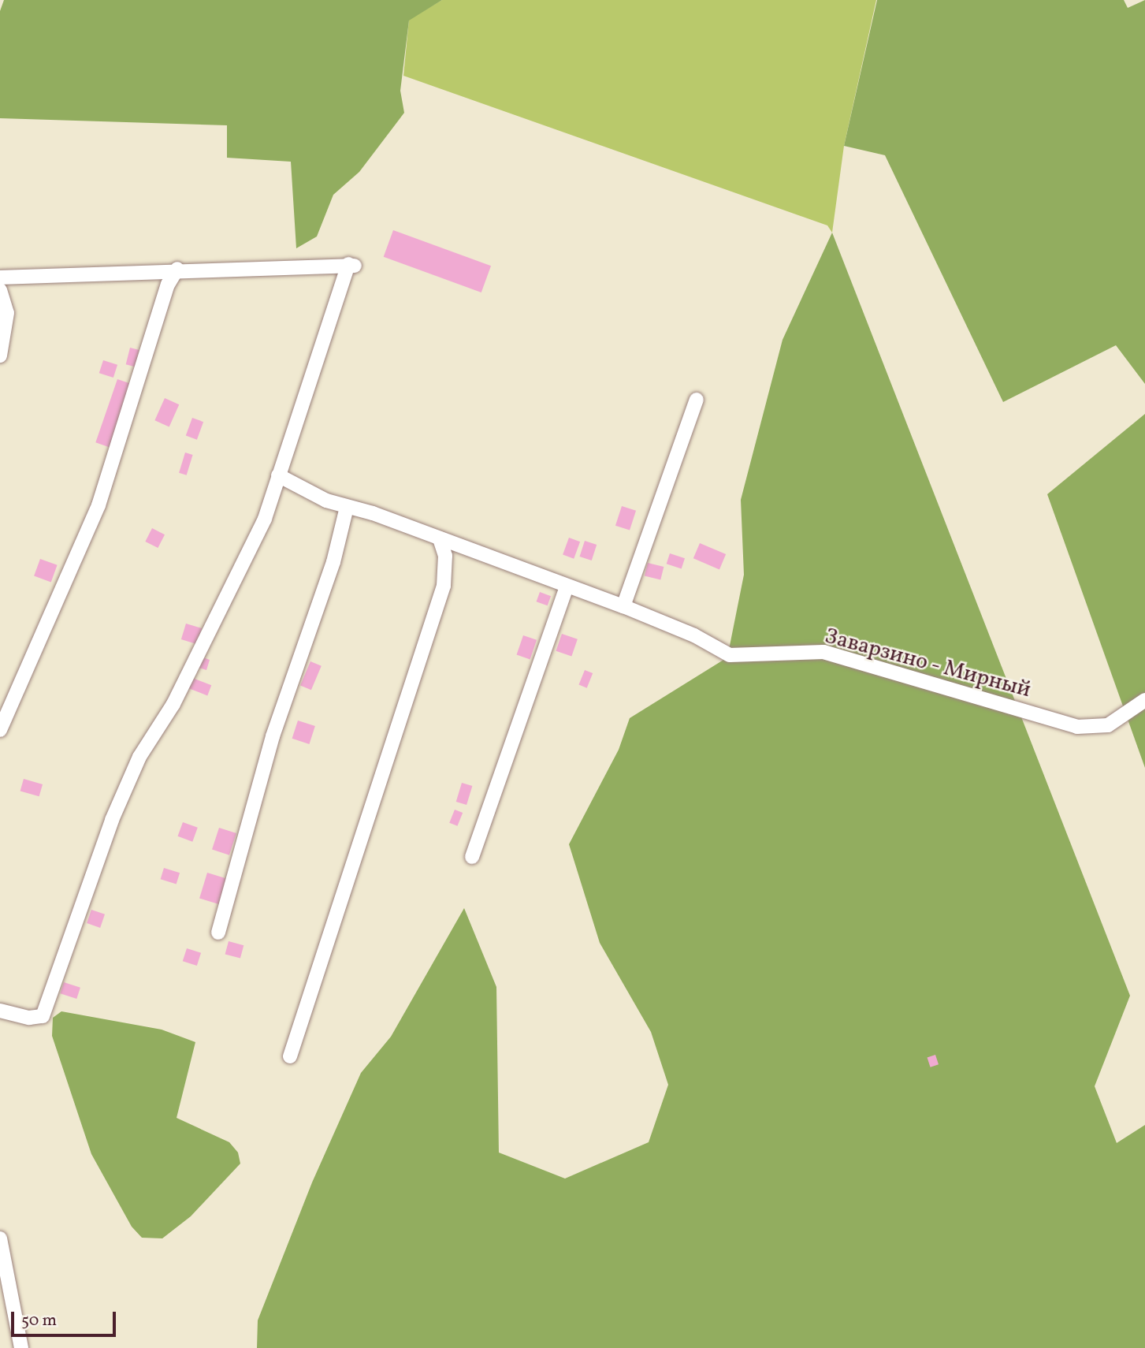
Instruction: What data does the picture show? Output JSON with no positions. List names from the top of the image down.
{
  "streets": {
    "street": ["Заварзино - Мирный"]
  },
  "scale_bar": "50 m"
}
